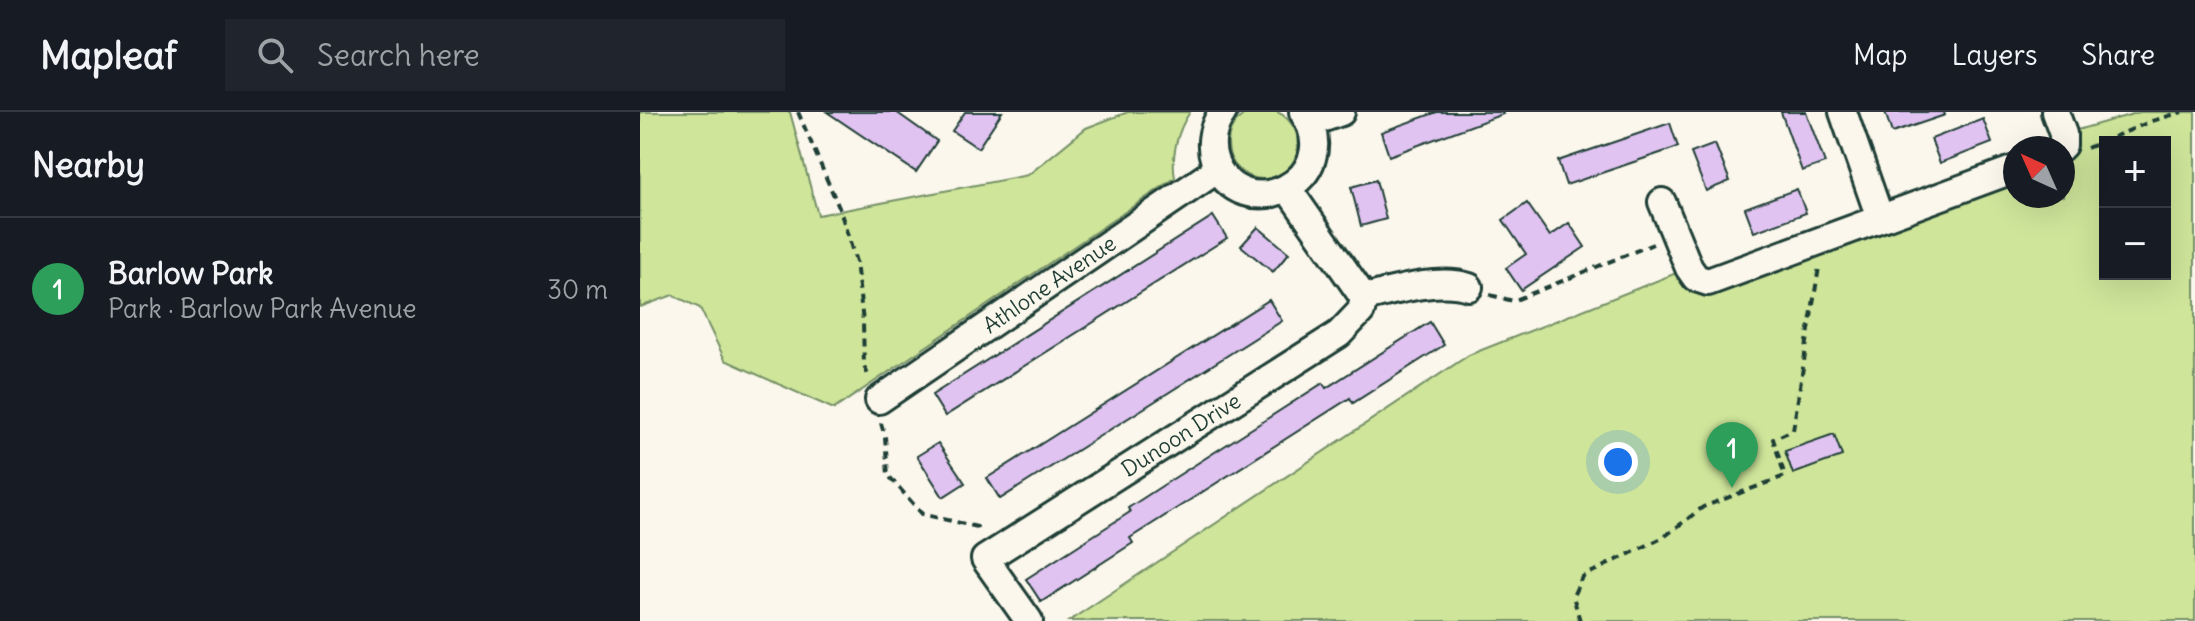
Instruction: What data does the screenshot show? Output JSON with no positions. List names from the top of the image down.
{
  "streets": {
    "street": ["Athlone Avenue", "Dunoon Drive"]
  },
  "north": "top left",
  "page": {
    "header": "Mapleaf",
    "search": "Search here",
    "nav": ["Map", "Layers", "Share"],
    "heading": "Nearby",
    "map_buttons": ["+", "−"],
    "list": [
      {
        "mark": "1",
        "name": "Barlow Park",
        "note": "Park · Barlow Park Avenue",
        "value": "30 m"
      }
    ],
    "pins": "1"
  }
}
